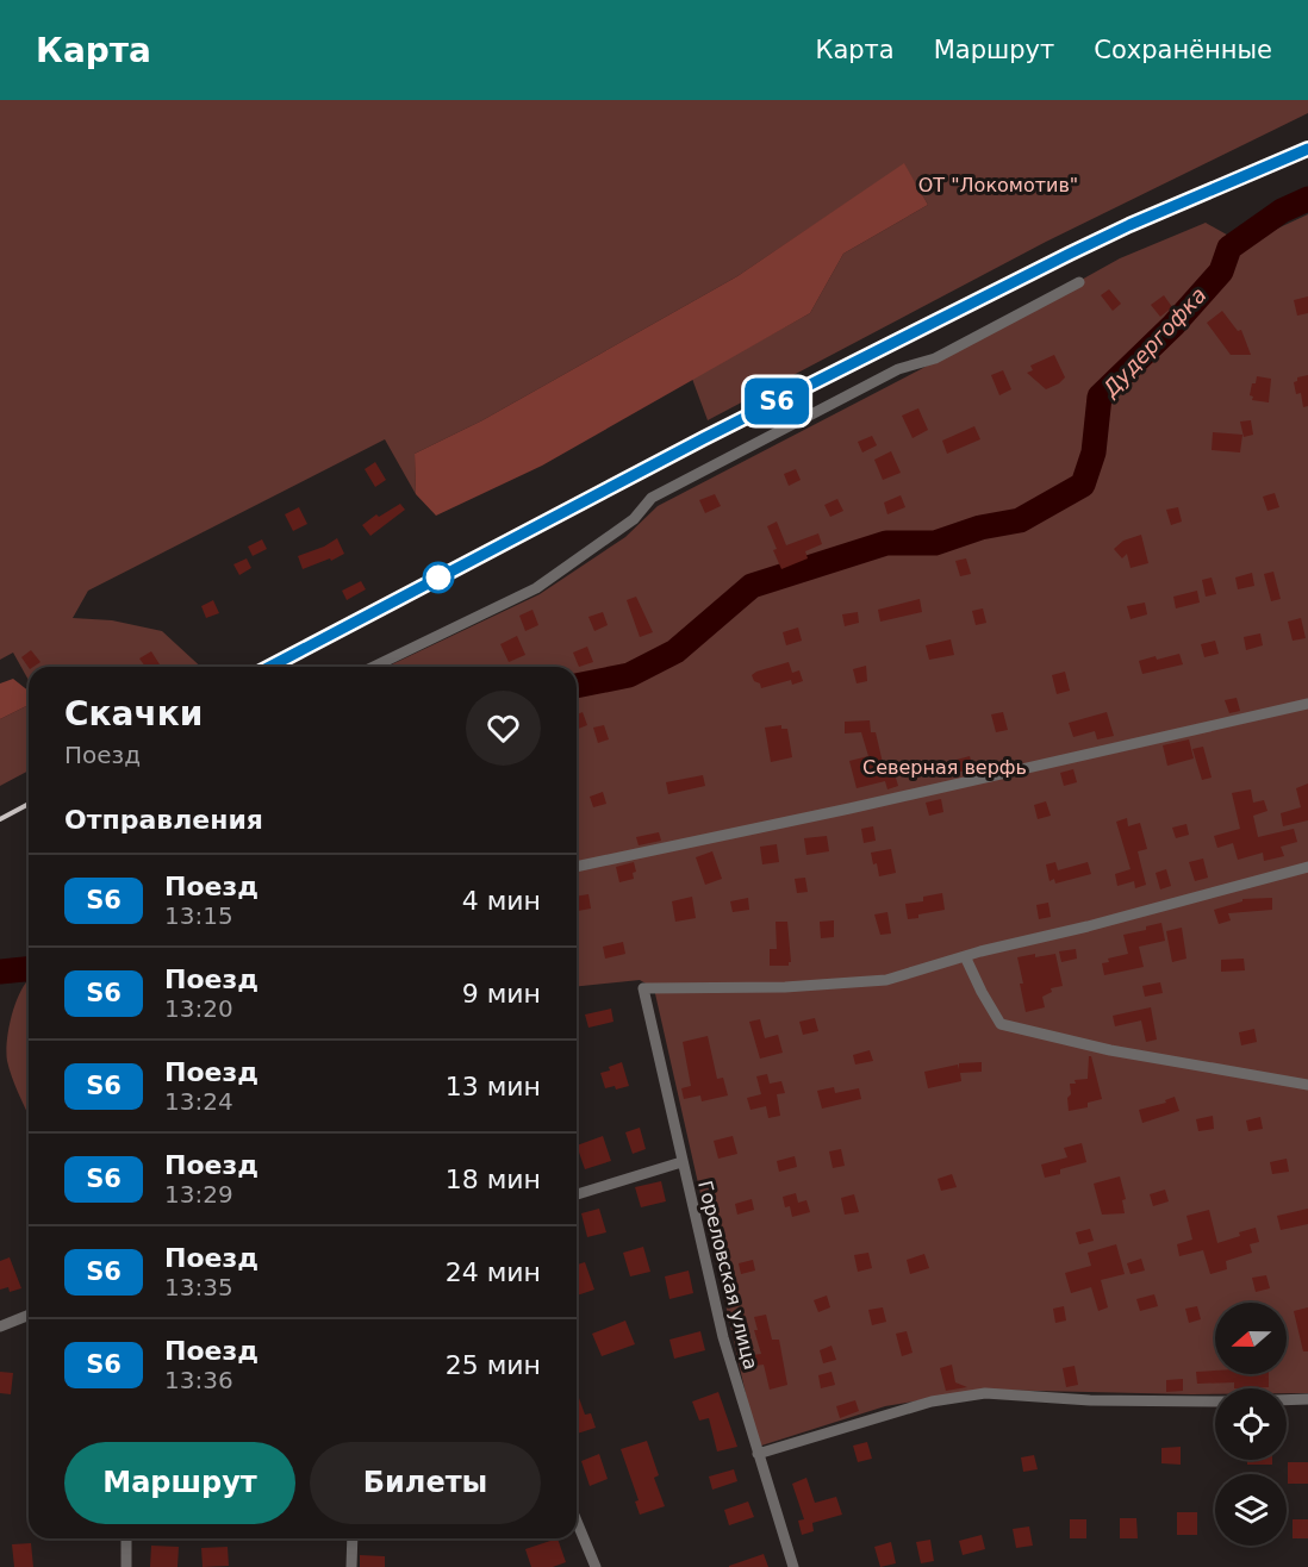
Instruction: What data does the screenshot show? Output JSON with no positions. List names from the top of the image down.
{
  "streets": {
    "street": ["Гореловская улица"]
  },
  "water": ["Дудергофка"],
  "parks": ["ОТ \"Локомотив\"", "Северная верфь"],
  "north": "left",
  "page": {
    "header": "Карта",
    "nav": ["Карта", "Маршрут", "Сохранённые"],
    "on_map": "S6",
    "heading": [
      ["Скачки", "Поезд"],
      "Отправления"
    ],
    "list": [
      {
        "mark": "S6",
        "name": "Поезд",
        "note": "13:15",
        "value": "4 мин"
      },
      {
        "mark": "S6",
        "name": "Поезд",
        "note": "13:20",
        "value": "9 мин"
      },
      {
        "mark": "S6",
        "name": "Поезд",
        "note": "13:24",
        "value": "13 мин"
      },
      {
        "mark": "S6",
        "name": "Поезд",
        "note": "13:29",
        "value": "18 мин"
      },
      {
        "mark": "S6",
        "name": "Поезд",
        "note": "13:35",
        "value": "24 мин"
      },
      {
        "mark": "S6",
        "name": "Поезд",
        "note": "13:36",
        "value": "25 мин"
      }
    ],
    "buttons": ["Маршрут", "Билеты"]
  }
}
